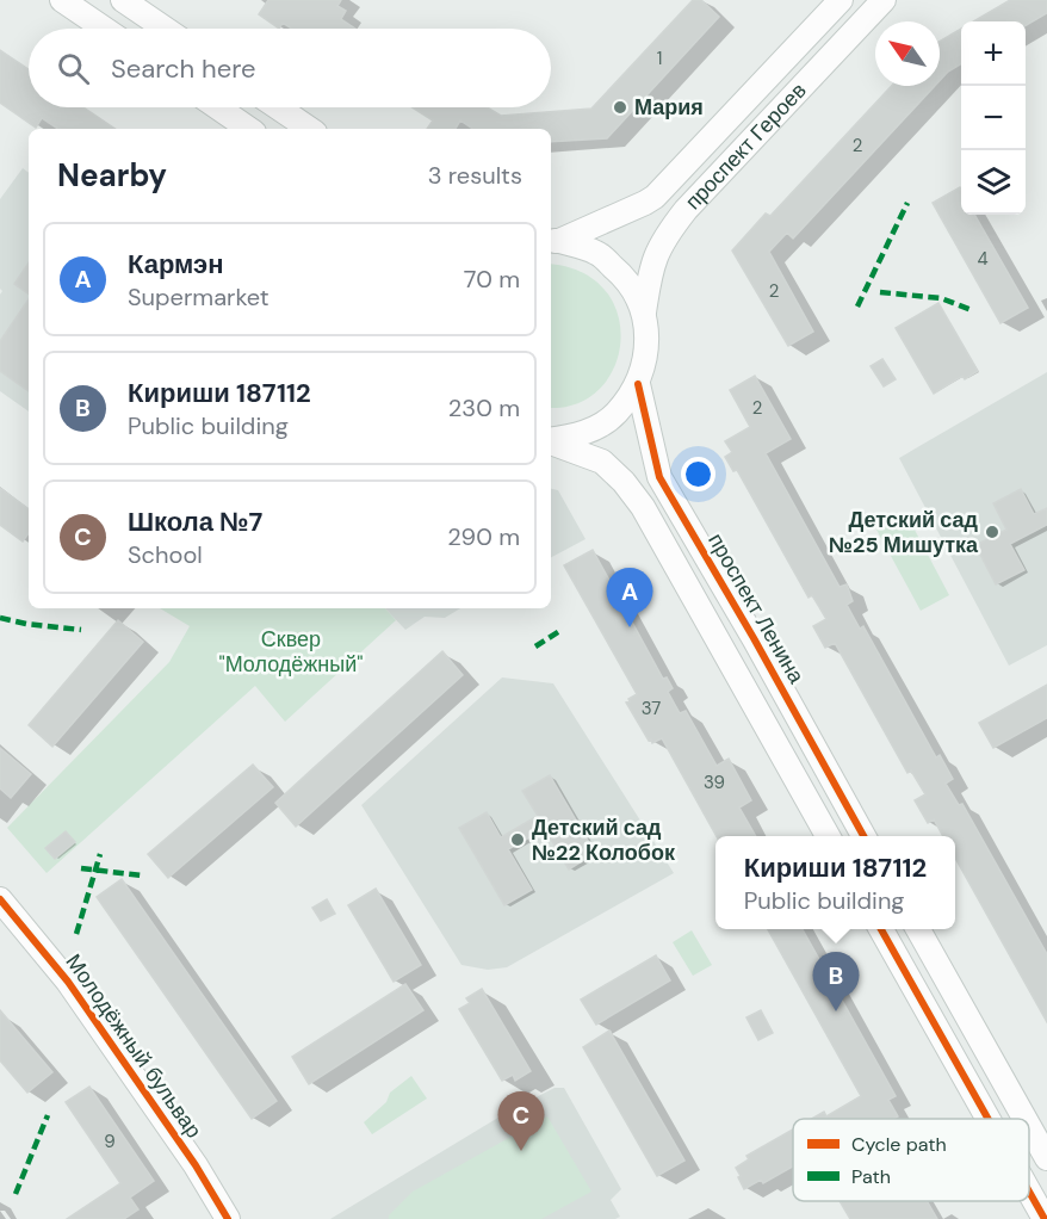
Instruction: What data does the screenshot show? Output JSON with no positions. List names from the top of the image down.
{
  "streets": {
    "street": ["проспект Героев", "проспект Ленина", "Молодёжный бульвар"]
  },
  "parks": ["Сквер \"Молодёжный\""],
  "places": ["Мария", "Детский сад №25 Мишутка", "Детский сад №22 Колобок"],
  "house_numbers": [
    "1",
    "2",
    "4",
    "2",
    "2",
    "37",
    "39",
    "9"
  ],
  "legend": ["Cycle path", "Path"],
  "north": "top left",
  "page": {
    "map_buttons": ["+", "−"],
    "search": "Search here",
    "heading": ["Nearby", "3 results"],
    "list": [
      {
        "mark": "A",
        "name": "Кармэн",
        "note": "Supermarket",
        "value": "70 m"
      },
      {
        "mark": "B",
        "name": "Кириши 187112",
        "note": "Public building",
        "value": "230 m"
      },
      {
        "mark": "C",
        "name": "Школа №7",
        "note": "School",
        "value": "290 m"
      }
    ],
    "pins": ["A", "B", "C"],
    "popup": ["Кириши 187112", "Public building"]
  }
}
